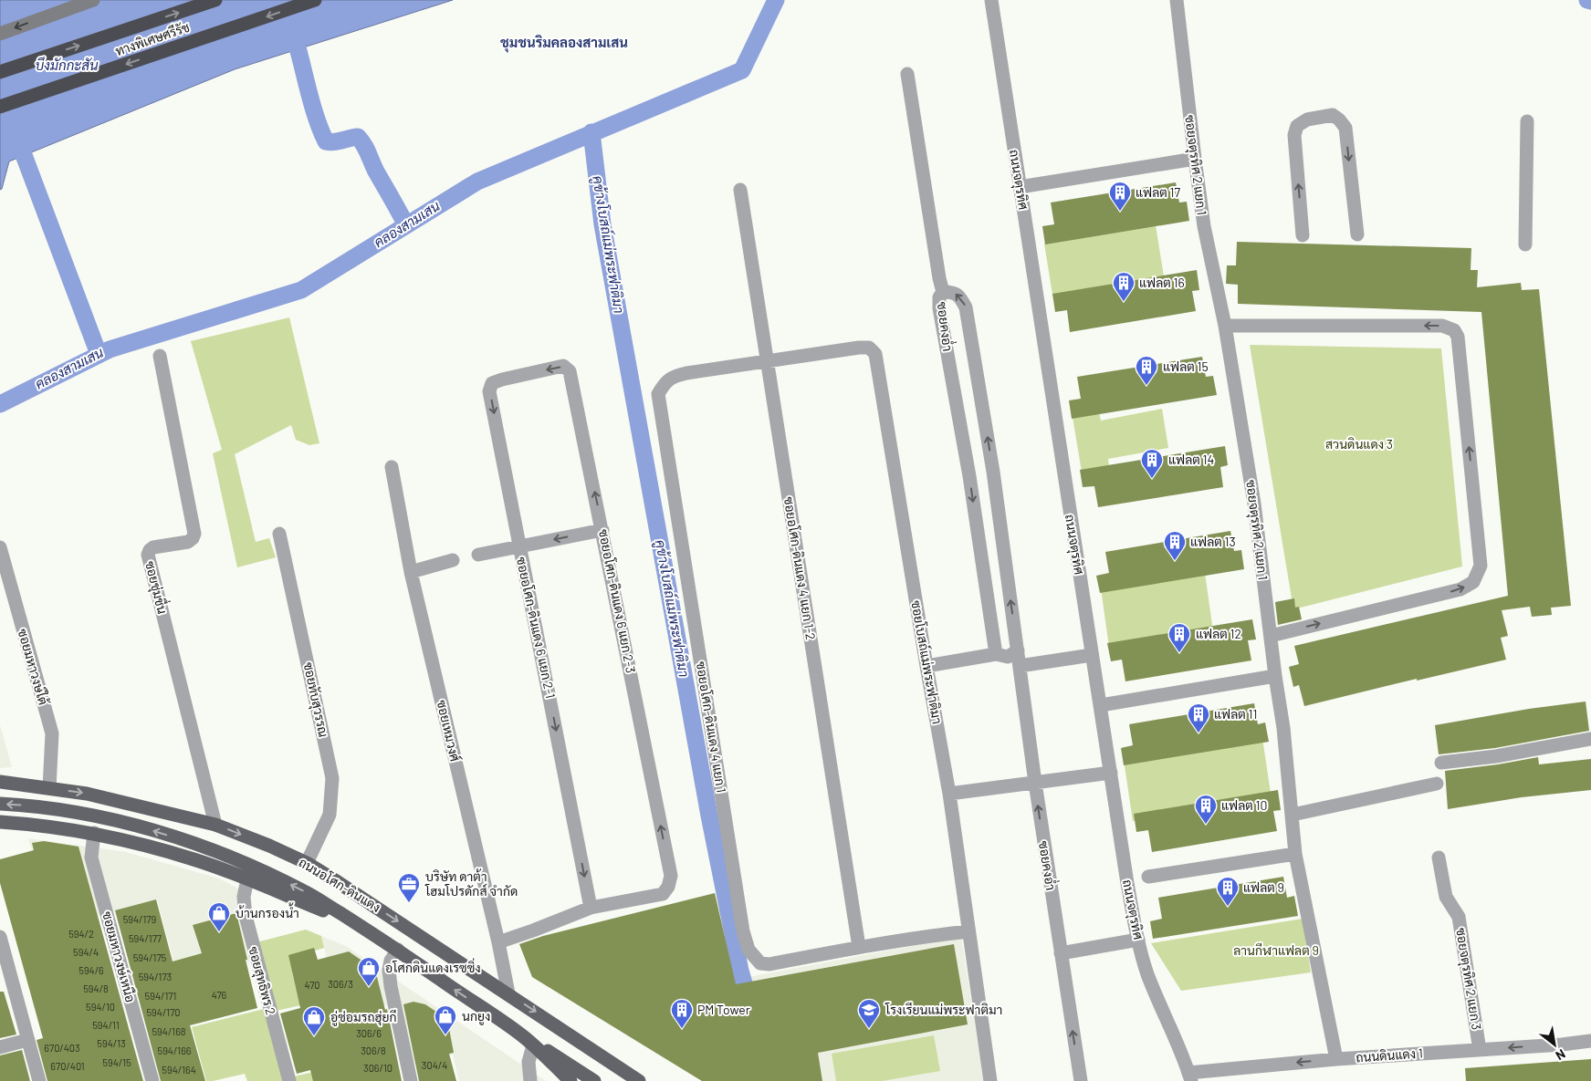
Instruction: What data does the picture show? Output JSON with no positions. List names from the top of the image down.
{
  "streets": {
    "highway": ["ทางพิเศษศรีรัช"],
    "main road": ["ถนนอโศก-ดินแดง"],
    "street": [
      "ซอยจตุรทิศ 2 แยก 1",
      "ถนนจตุรทิศ",
      "ซอยคงอ่ำ",
      "ซอยอโศก-ดินแดง 4 แยก 1-2",
      "ซอยชุ่มชื่น",
      "ซอยอโศก-ดินแดง 6 แยก 2-3",
      "ซอยอโศก-ดินแดง 6 แยก 2-1",
      "ซอยโบสถ์แม่พระฟาติมา",
      "ซอยมหาวงษ์ใต้",
      "ซอยทับสุวรรณ",
      "ซอยอโศก-ดินแดง 4 แยก 1",
      "ซอยเหมวงศ์",
      "ซอยมหาวงษ์เหนือ",
      "ซอยจตุรทิศ 2 แยก 3",
      "ซอยสุทธิพร 2",
      "ถนนดินแดง 1"
    ]
  },
  "crossings": [
    ["ซอยจตุรทิศ 2 แยก 1", "ถนนดินแดง 1"],
    ["ถนนจตุรทิศ", "ถนนดินแดง 1"],
    ["ซอยอโศก-ดินแดง 4 แยก 1-2", "ซอยโบสถ์แม่พระฟาติมา"],
    ["ซอยอโศก-ดินแดง 4 แยก 1-2", "ซอยอโศก-ดินแดง 4 แยก 1"],
    ["ซอยชุ่มชื่น", "ถนนอโศก-ดินแดง"],
    ["ซอยอโศก-ดินแดง 6 แยก 2-3", "ซอยอโศก-ดินแดง 6 แยก 2-1"],
    ["ซอยโบสถ์แม่พระฟาติมา", "ซอยอโศก-ดินแดง 4 แยก 1"],
    ["ซอยมหาวงษ์ใต้", "ถนนอโศก-ดินแดง"],
    ["ซอยทับสุวรรณ", "ถนนอโศก-ดินแดง"],
    ["ซอยเหมวงศ์", "ถนนอโศก-ดินแดง"],
    ["ถนนอโศก-ดินแดง", "ซอยมหาวงษ์เหนือ"],
    ["ถนนอโศก-ดินแดง", "ซอยสุทธิพร 2"],
    ["ซอยจตุรทิศ 2 แยก 3", "ถนนดินแดง 1"]
  ],
  "one_way": ["ซอยอโศก-ดินแดง 6 แยก 2-3", "ซอยอโศก-ดินแดง 6 แยก 2-1", "ถนนดินแดง 1"],
  "districts": ["ชุมชนริมคลองสามเสน"],
  "water": ["บึงมักกะสัน", "คลองสามเสน", "คูข้างโบสถ์แม่พระฟาติมา"],
  "parks": ["สวนดินแดง 3", "ลานกีฬาแฟลต 9"],
  "places": {
    "building": [
      "แฟลต 17",
      "แฟลต 16",
      "แฟลต 15",
      "แฟลต 14",
      "แฟลต 13",
      "แฟลต 12",
      "แฟลต 11",
      "แฟลต 10",
      "แฟลต 9",
      "PM Tower"
    ],
    "office": ["บริษัท ดาต้า โฮมโปรดักส์ จำกัด"],
    "shop": [
      "บ้านกรองน้ำ",
      "อโศกดินแดงเรซซิ่ง",
      "นกยูง",
      "อู่ซ่อมรถฮุ่ยกี"
    ],
    "school or university": ["โรงเรียนแม่พระฟาติมา"]
  },
  "house_numbers": [
    "594/179",
    "594/2",
    "594/177",
    "594/4",
    "594/175",
    "594/6",
    "594/173",
    "306/3",
    "470",
    "594/8",
    "476",
    "594/171",
    "594/10",
    "594/170",
    "594/11",
    "594/168",
    "306/6",
    "594/13",
    "670/403",
    "594/166",
    "306/8",
    "594/15",
    "304/4",
    "670/401",
    "306/10",
    "594/164"
  ],
  "north": "bottom right"
}
